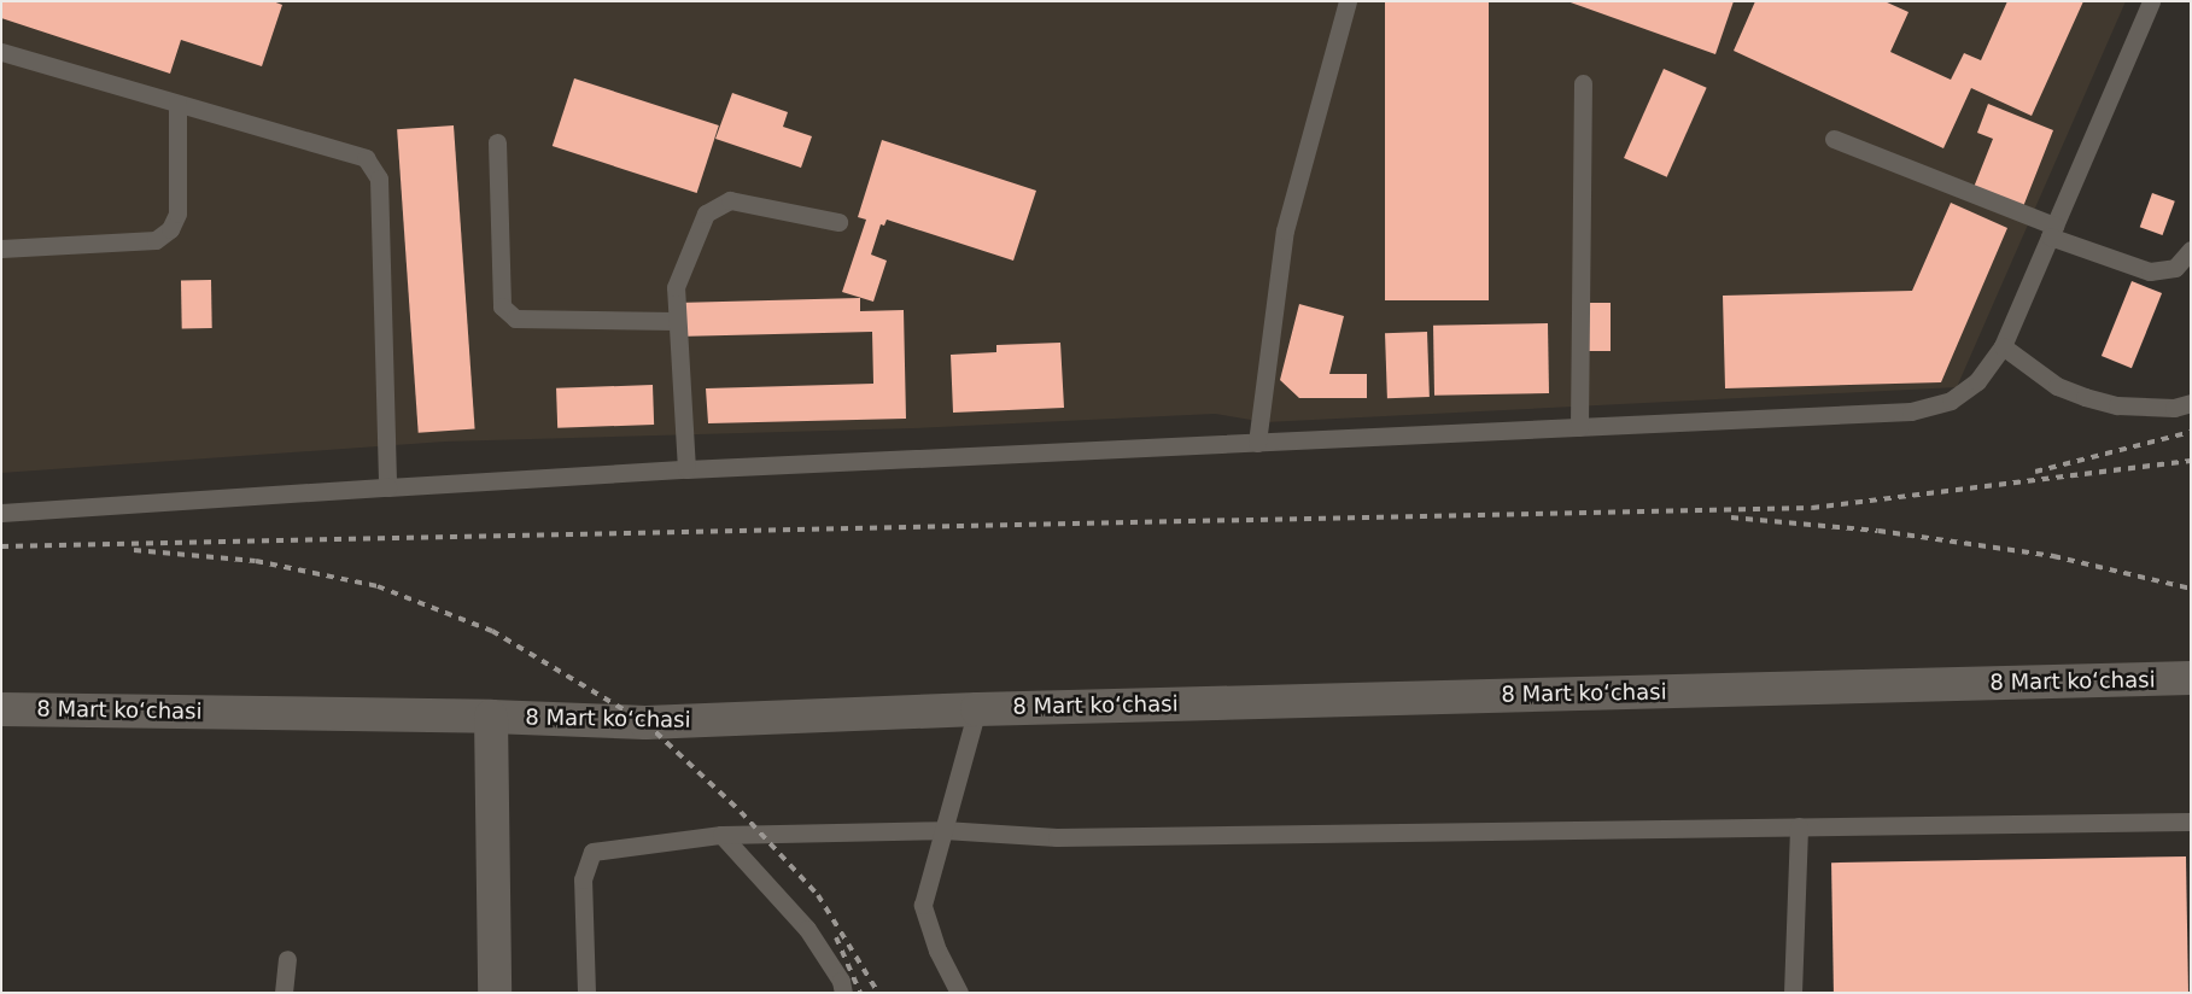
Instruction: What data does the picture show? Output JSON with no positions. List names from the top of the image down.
{
  "streets": {
    "street": ["8 Mart koʻchasi"]
  }
}
